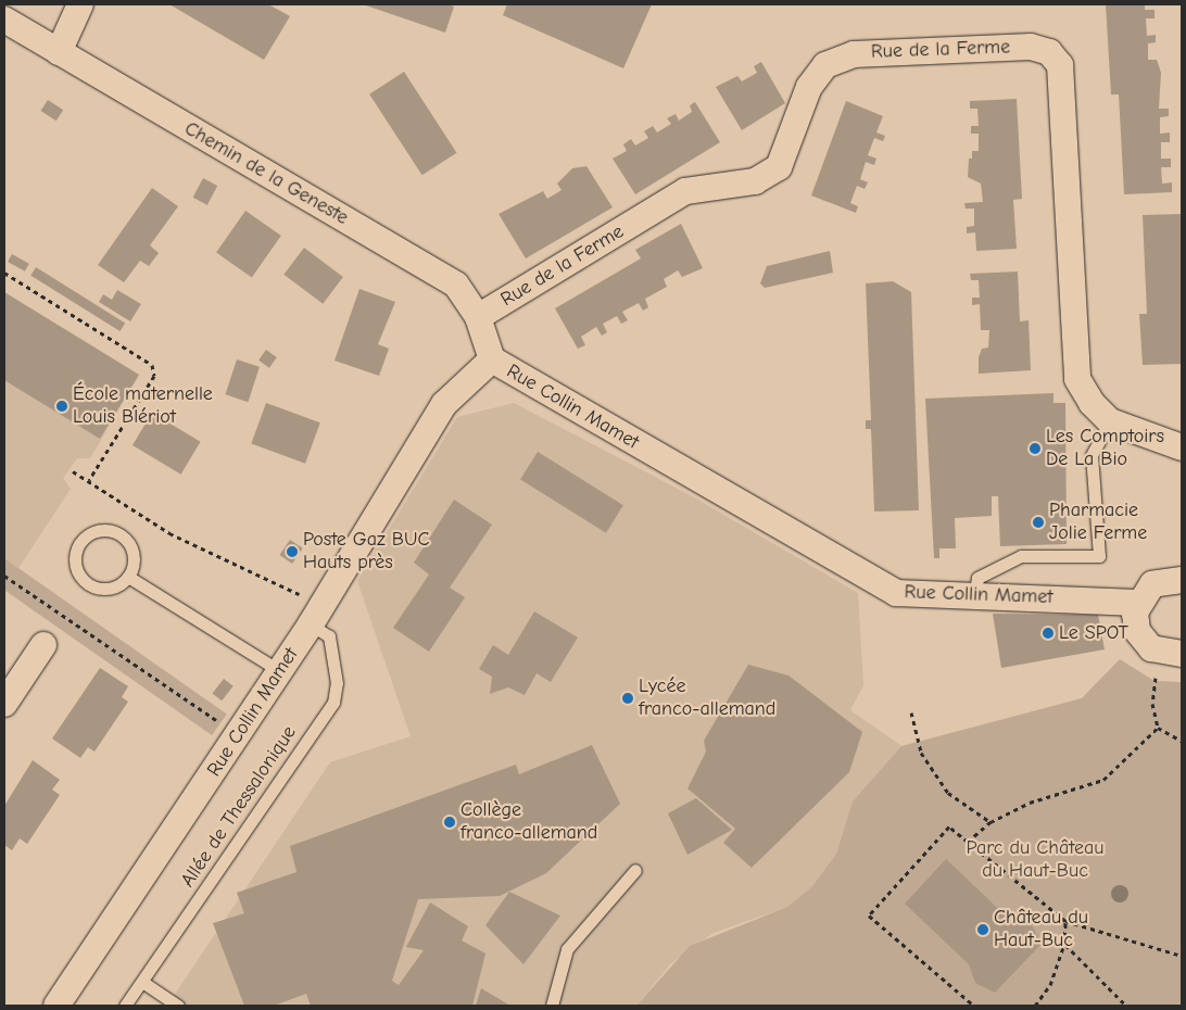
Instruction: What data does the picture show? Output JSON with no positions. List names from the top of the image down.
{
  "streets": {
    "street": ["Rue de la Ferme", "Chemin de la Geneste", "Rue Collin Mamet"],
    "lane": ["Allée de Thessalonique"]
  },
  "crossings": [
    ["Rue de la Ferme", "Chemin de la Geneste"],
    ["Chemin de la Geneste", "Rue Collin Mamet"],
    ["Rue Collin Mamet", "Allée de Thessalonique"]
  ],
  "parks": ["Parc du Château du Haut-Buc"],
  "places": [
    "École maternelle Louis Blériot",
    "Les Comptoirs De La Bio",
    "Pharmacie Jolie Ferme",
    "Poste Gaz BUC Hauts près",
    "Le SPOT",
    "Lycée franco-allemand",
    "Collège franco-allemand",
    "Château du Haut-Buc"
  ]
}
